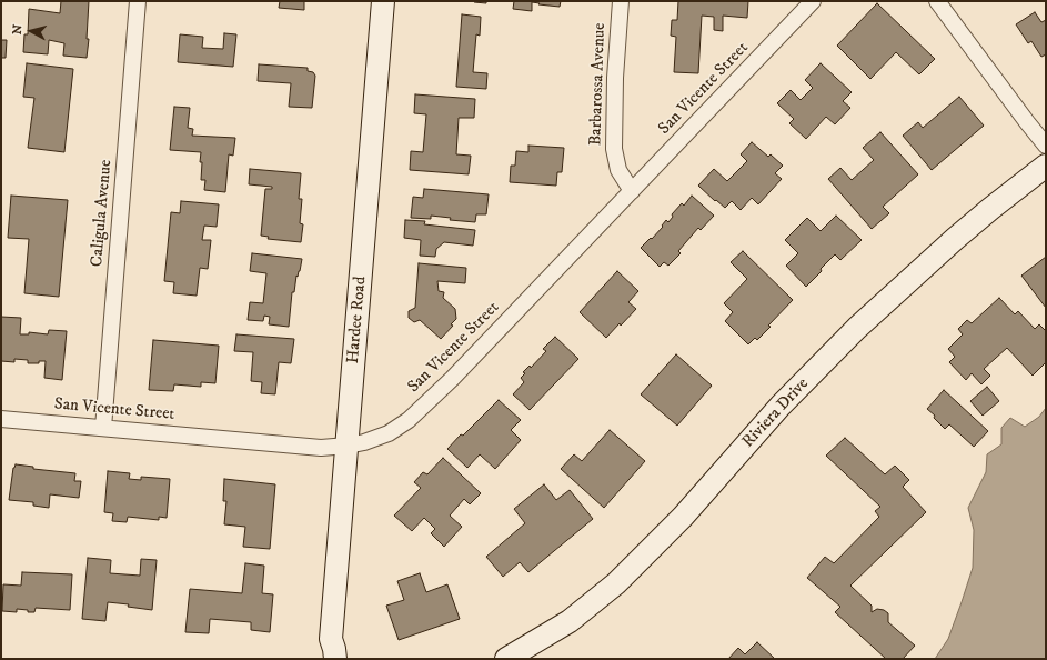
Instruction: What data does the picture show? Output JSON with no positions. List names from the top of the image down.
{
  "streets": {
    "street": [
      "Barbarossa Avenue",
      "San Vicente Street",
      "Caligula Avenue",
      "Hardee Road",
      "Riviera Drive"
    ]
  },
  "crossings": [
    ["Barbarossa Avenue", "San Vicente Street"],
    ["San Vicente Street", "Caligula Avenue"],
    ["San Vicente Street", "Hardee Road"]
  ],
  "north": "left"
}
